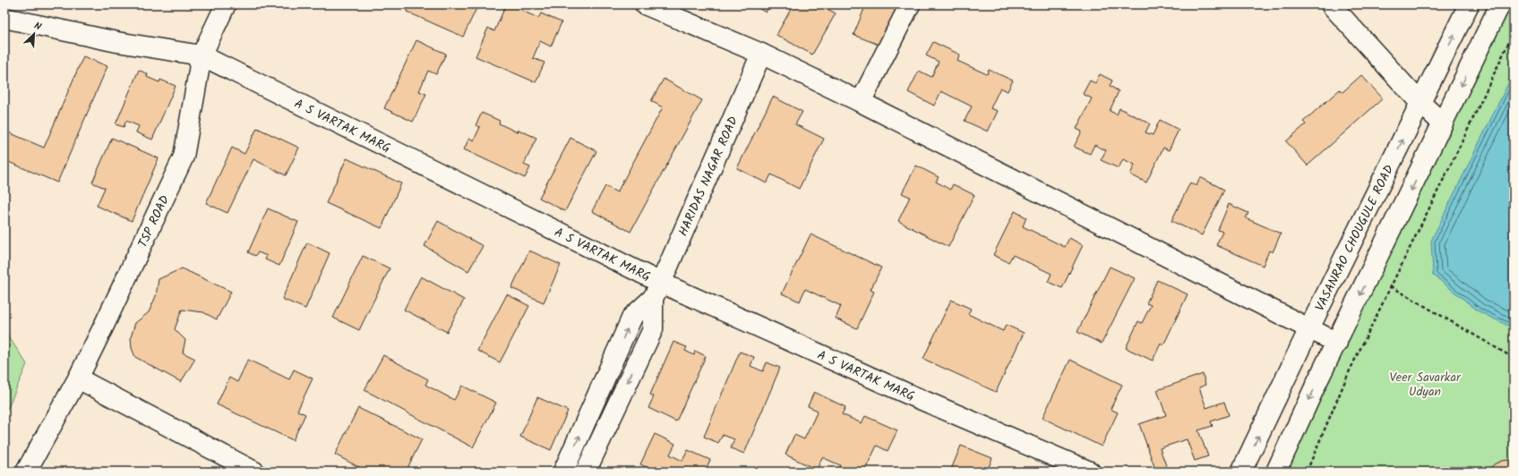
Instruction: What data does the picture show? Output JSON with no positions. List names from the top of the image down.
{
  "streets": {
    "street": [
      "A S VARTAK MARG",
      "HARIDAS NAGAR ROAD",
      "TSP ROAD",
      "VASANRAO CHOUGULE ROAD"
    ]
  },
  "crossings": [
    ["A S VARTAK MARG", "HARIDAS NAGAR ROAD"],
    ["A S VARTAK MARG", "TSP ROAD"]
  ],
  "parks": ["Veer Savarkar Udyan"],
  "north": "top right"
}
